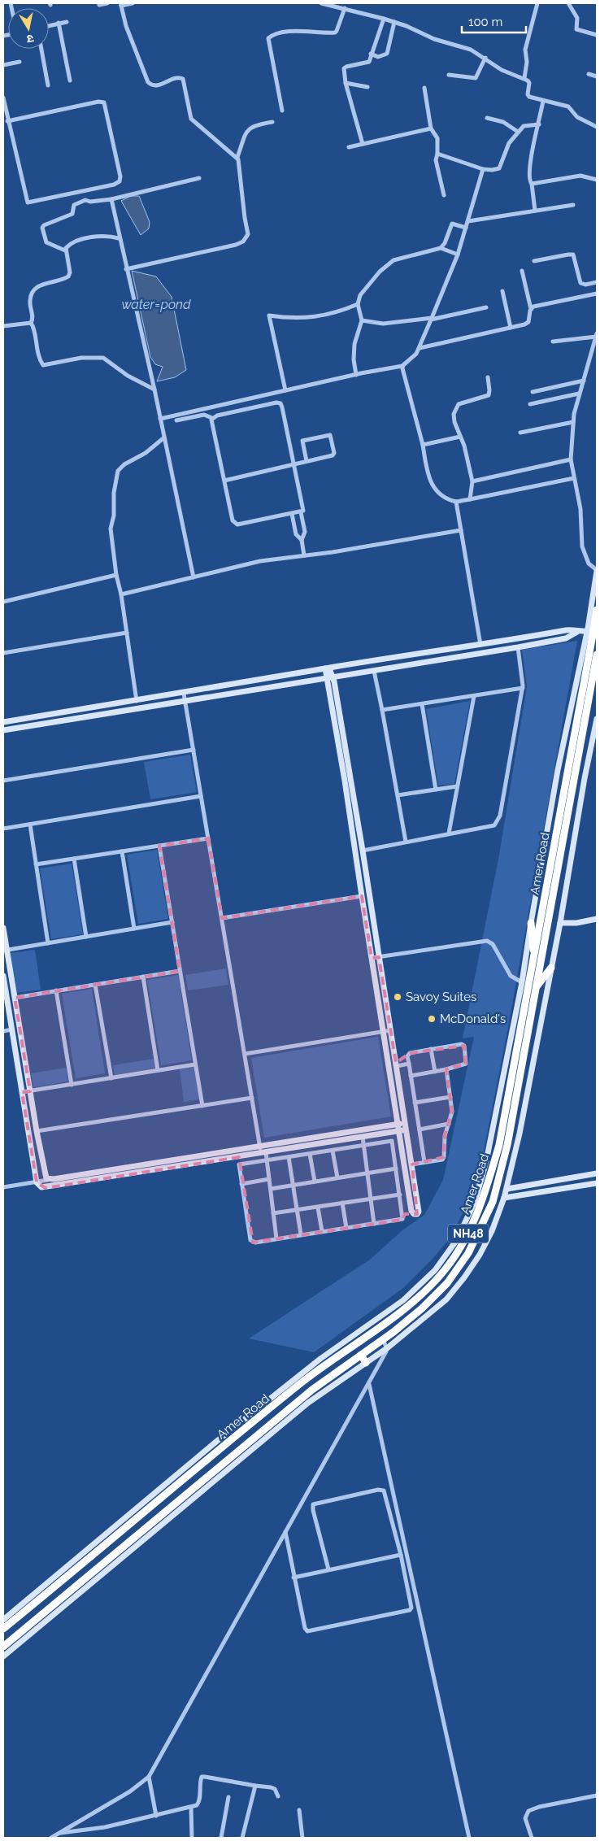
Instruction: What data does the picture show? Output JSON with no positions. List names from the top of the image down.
{
  "streets": {
    "highway": ["Amer Road", "NH48"]
  },
  "water": ["water=pond"],
  "places": ["Savoy Suites", "McDonald's"],
  "scale_bar": "100 m",
  "north": "bottom"
}
